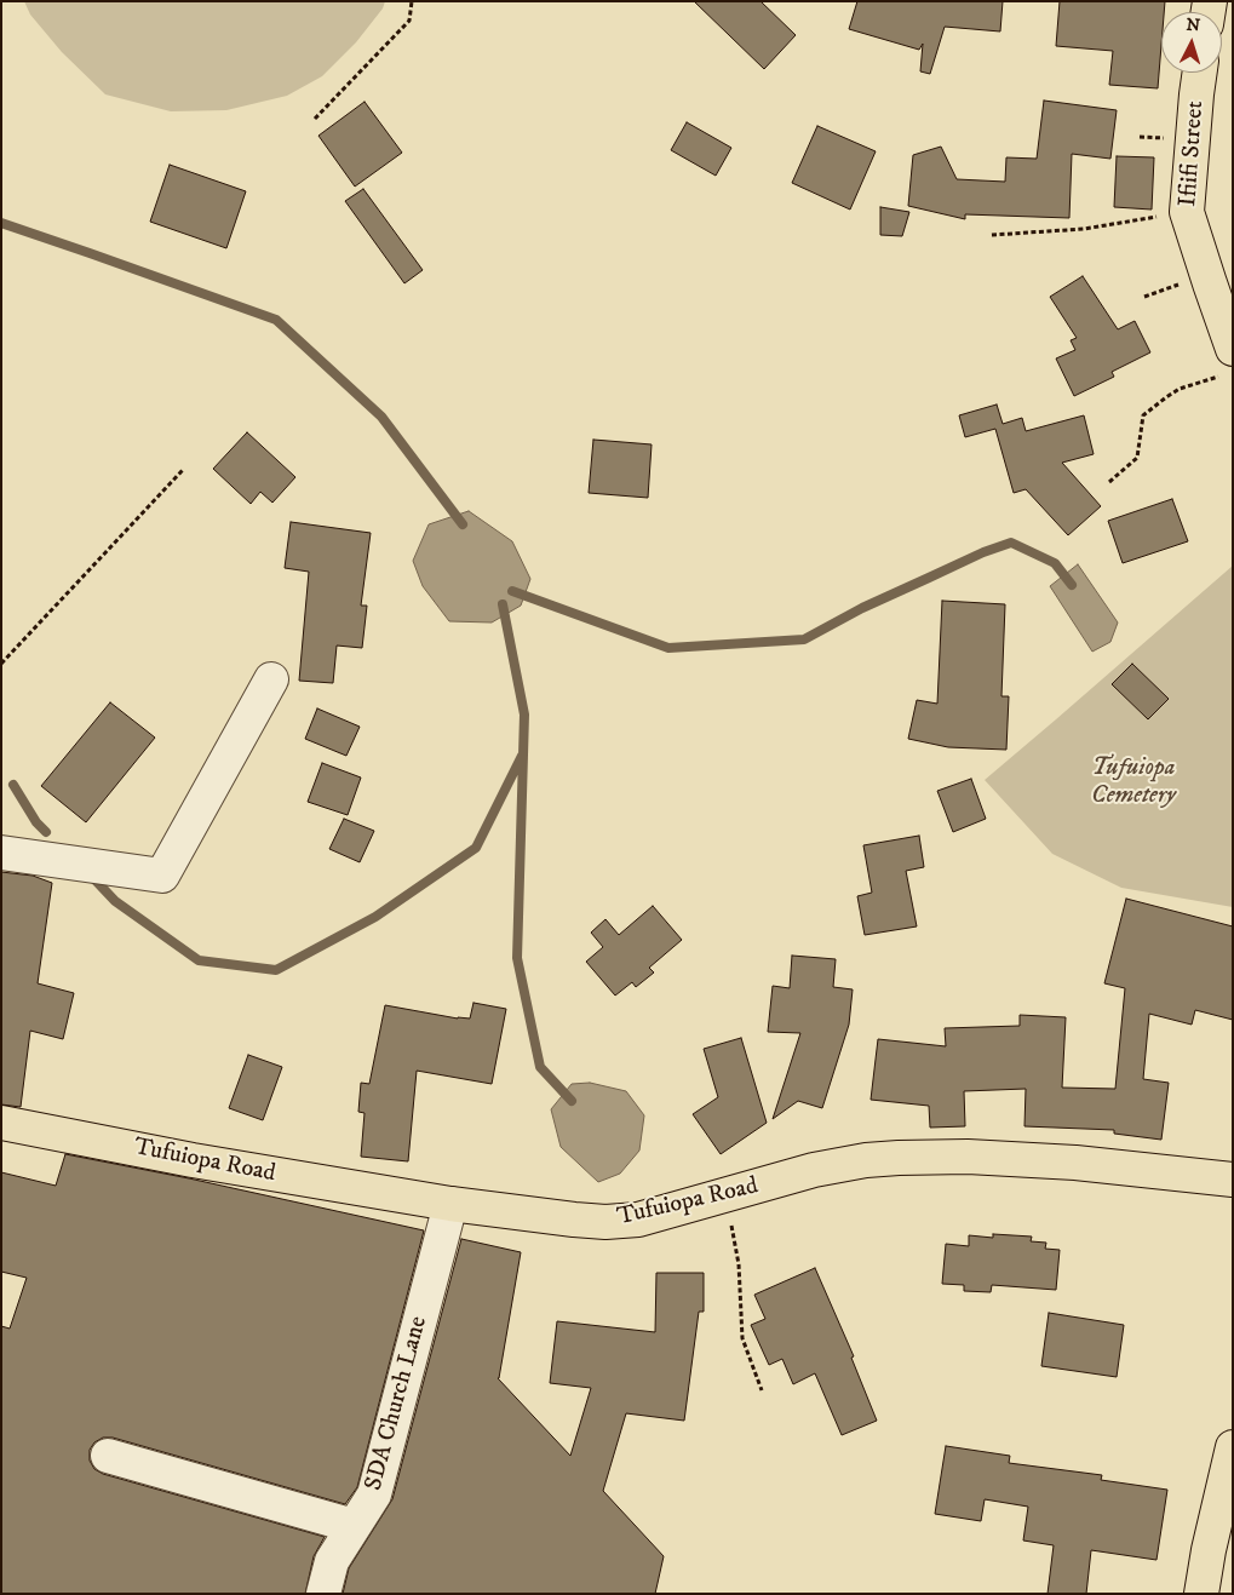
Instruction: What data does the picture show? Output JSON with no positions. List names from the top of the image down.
{
  "streets": {
    "main road": ["Ifiifi Street", "Tufuiopa Road"],
    "street": ["SDA Church Lane"]
  },
  "crossings": [
    ["Tufuiopa Road", "SDA Church Lane"]
  ],
  "parks": ["Tufuiopa Cemetery"],
  "north": "top"
}
